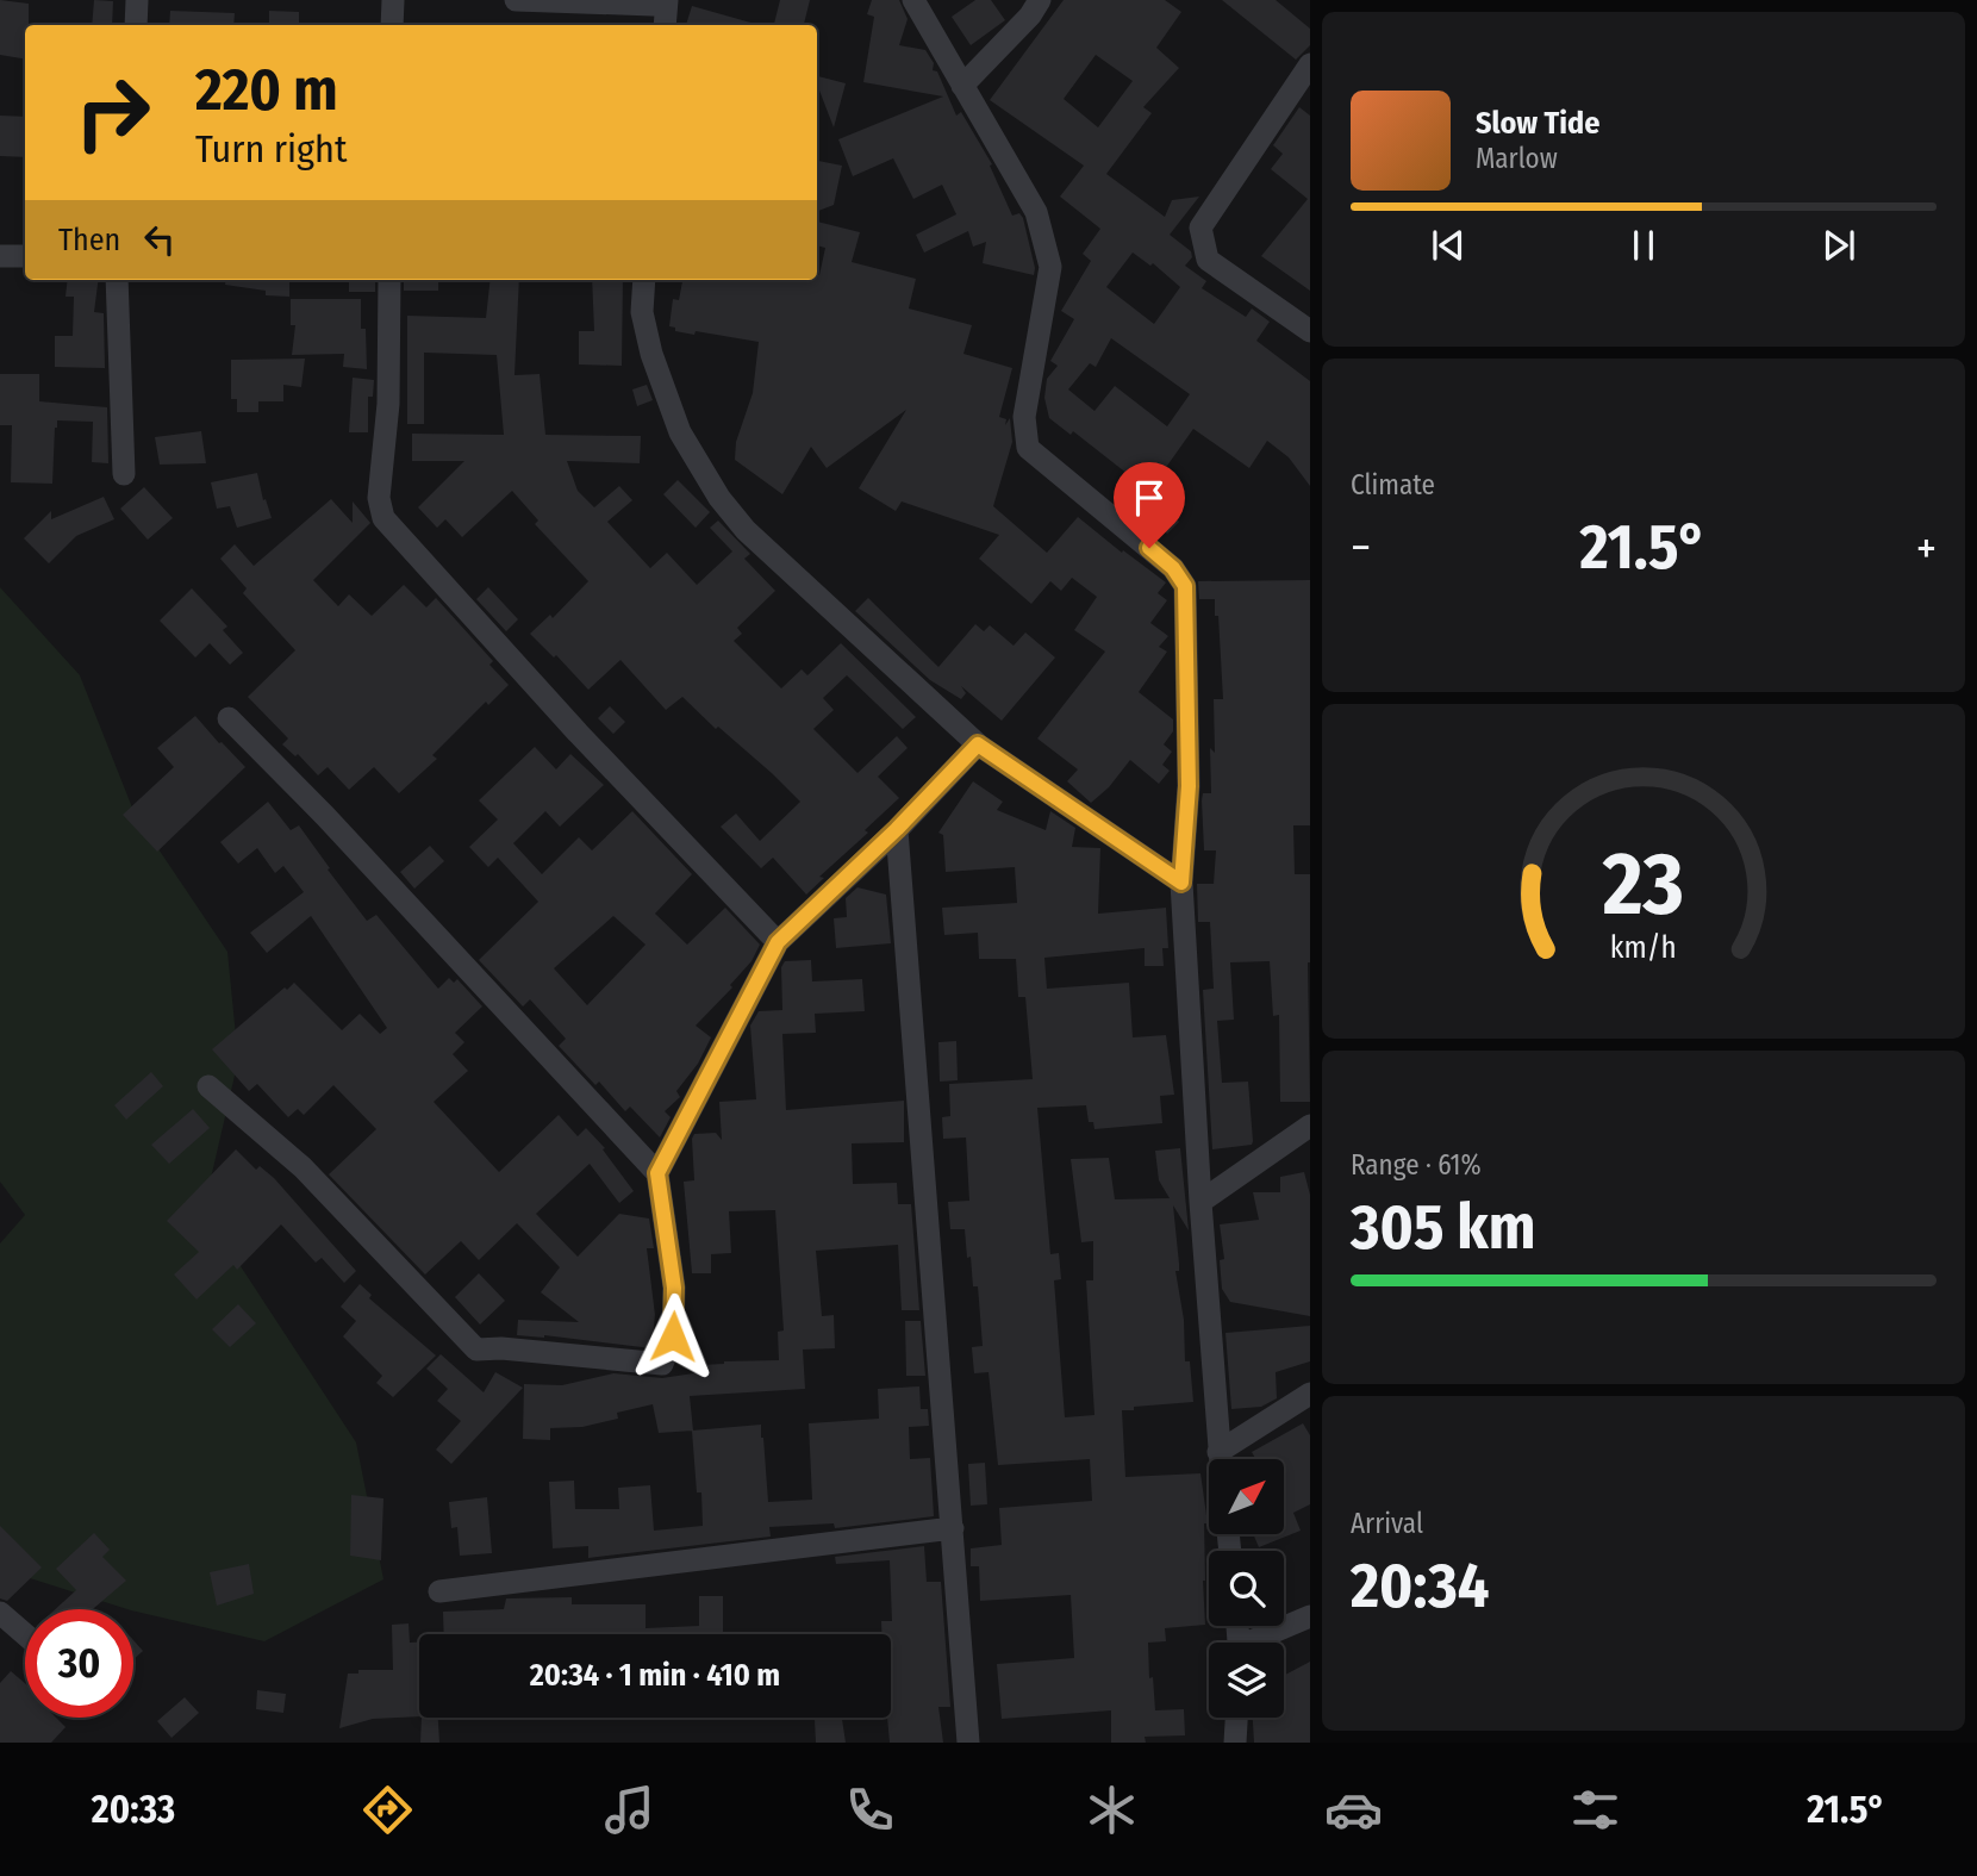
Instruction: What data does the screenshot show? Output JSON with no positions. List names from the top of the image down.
{
  "north": "top right",
  "page": {
    "turn": ["220 m", "Turn right"],
    "song": ["Slow Tide", "Marlow"],
    "then": "Then",
    "tile": [
      "Climate",
      ["Range · 61%", "305 km"],
      ["Arrival", "20:34"]
    ],
    "heat": ["−", "21.5°", "+"],
    "limit": "30",
    "trip": "20:34 · 1 min · 410 m",
    "tabs": ["20:33", "21.5°"],
    "gauge": ["23", "km/h"]
  }
}
